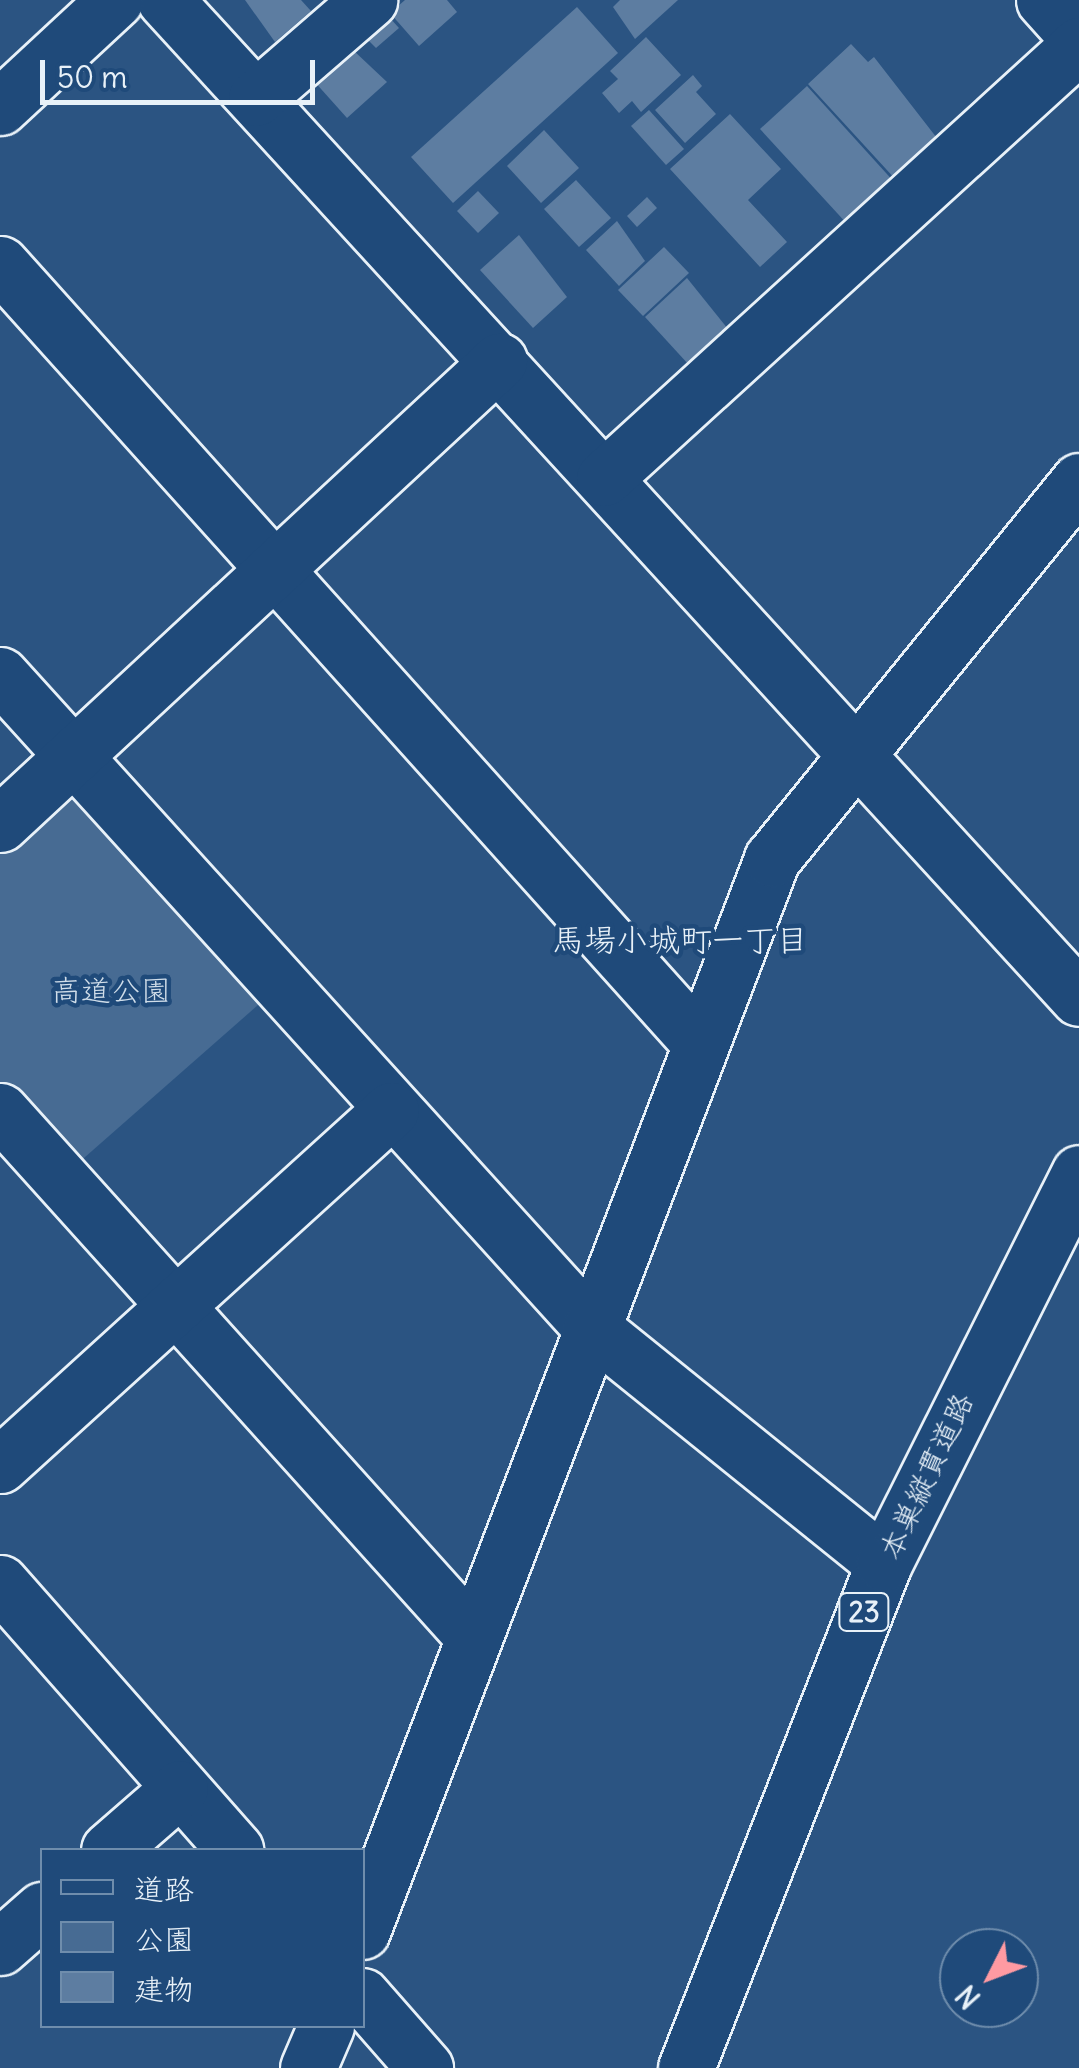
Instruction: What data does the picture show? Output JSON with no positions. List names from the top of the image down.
{
  "streets": {
    "street": ["本巣縦貫道路", "23"]
  },
  "districts": ["馬場小城町一丁目"],
  "parks": ["高道公園"],
  "legend": ["道路", "公園", "建物"],
  "scale_bar": "50 m",
  "north": "bottom left"
}
